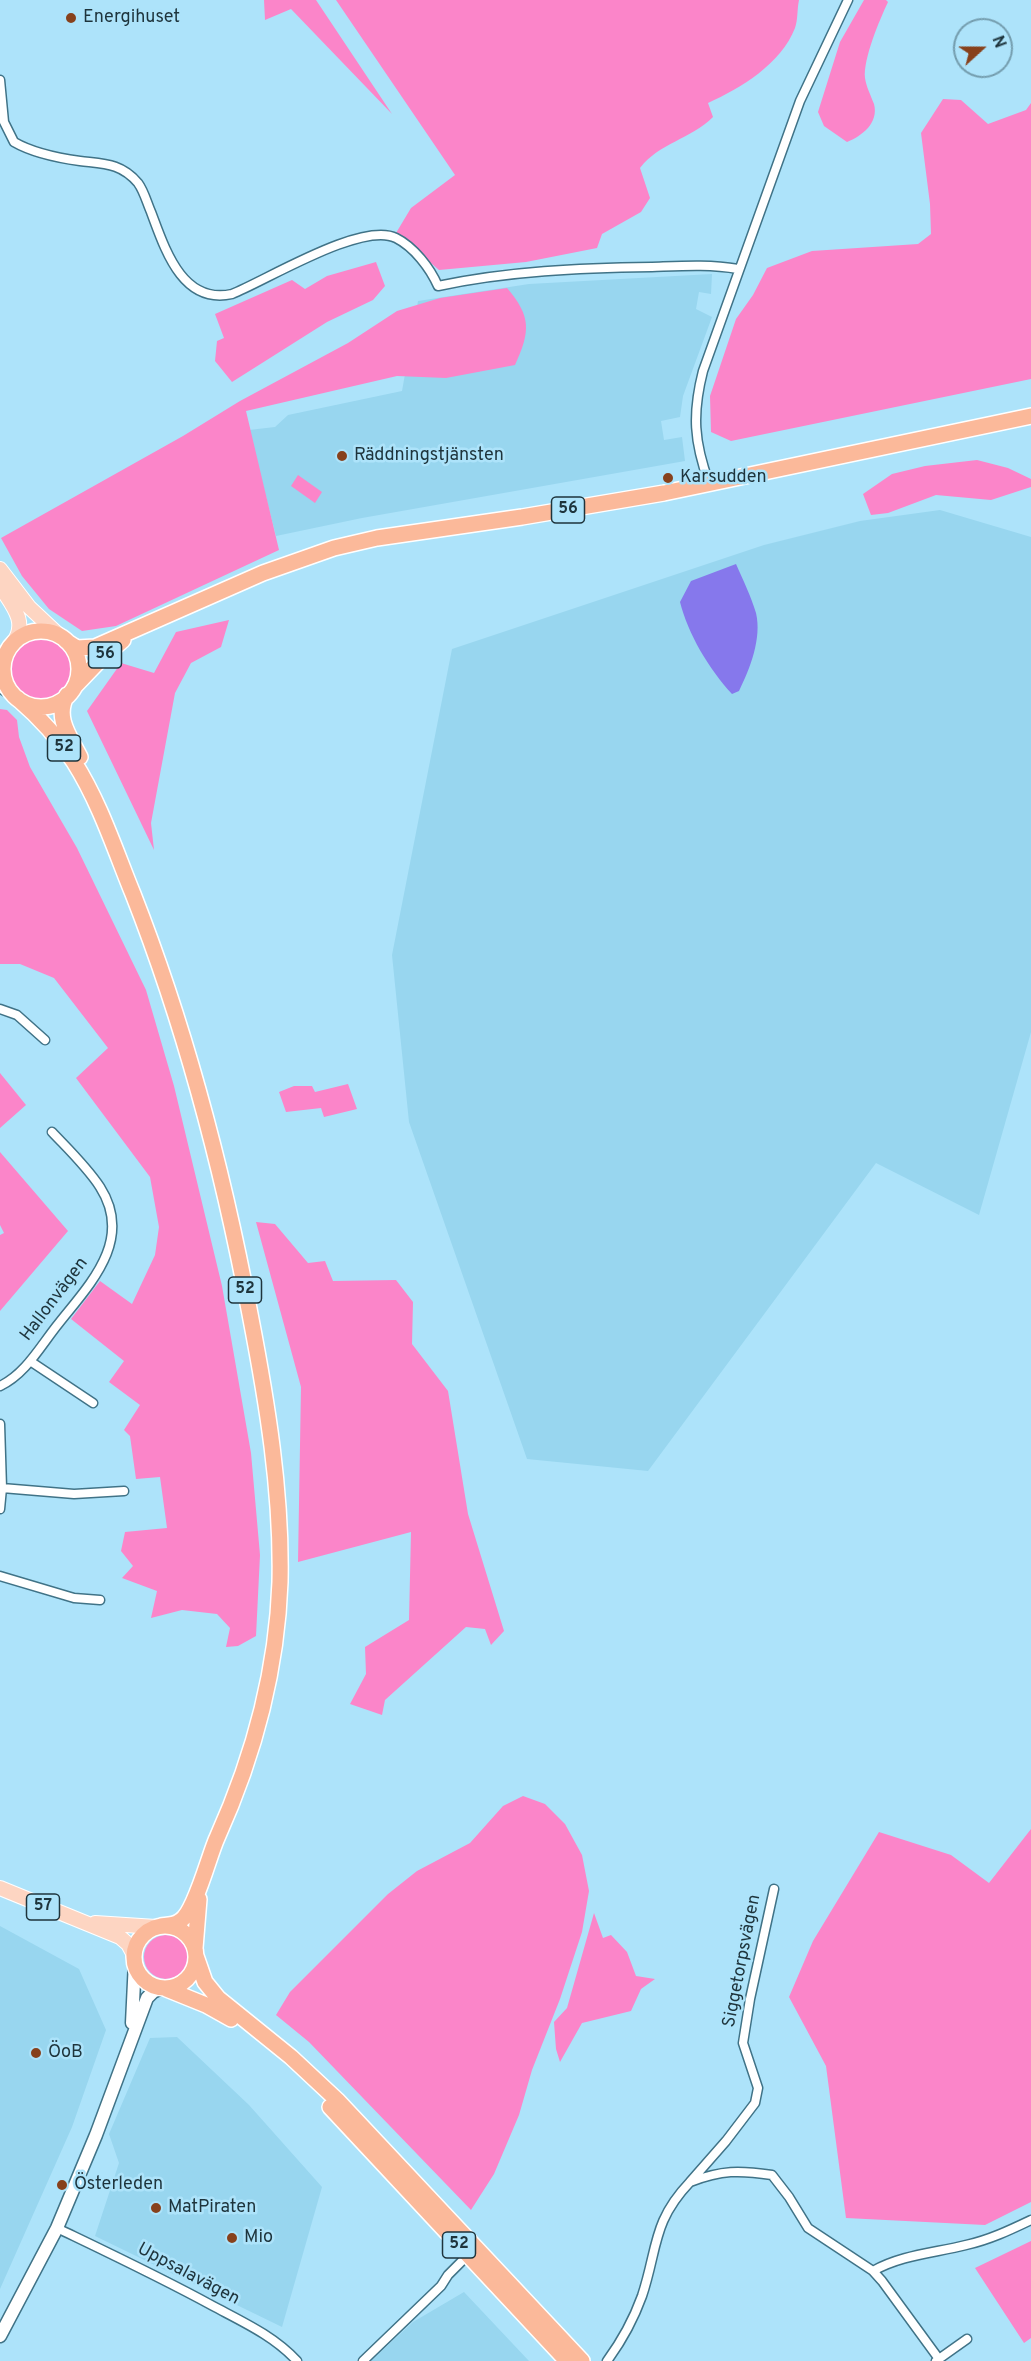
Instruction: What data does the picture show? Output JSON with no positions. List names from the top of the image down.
{
  "streets": {
    "highway": ["56", "52"],
    "main road": ["57"],
    "street": ["Hallonvägen", "Siggetorpsvägen", "Uppsalavägen"]
  },
  "crossings": [
    ["56", "52"],
    ["52", "57"]
  ],
  "places": [
    "Energihuset",
    "Räddningstjänsten",
    "Karsudden",
    "ÖoB",
    "Österleden",
    "MatPiraten",
    "Mio"
  ],
  "north": "right"
}
